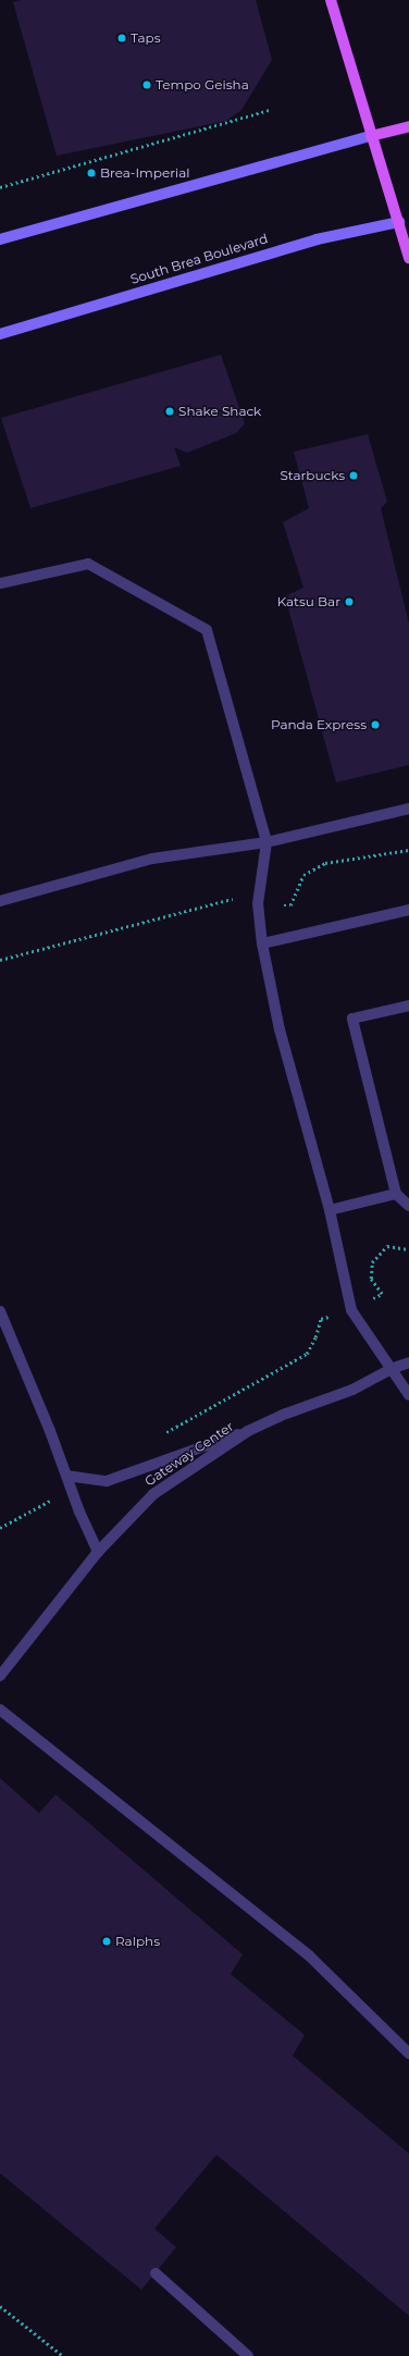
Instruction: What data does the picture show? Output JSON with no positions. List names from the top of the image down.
{
  "streets": {
    "main road": ["South Brea Boulevard"],
    "street": ["Gateway Center"]
  },
  "places": [
    "Taps",
    "Tempo Geisha",
    "Brea-Imperial",
    "Shake Shack",
    "Starbucks",
    "Katsu Bar",
    "Panda Express",
    "Ralphs"
  ]
}
